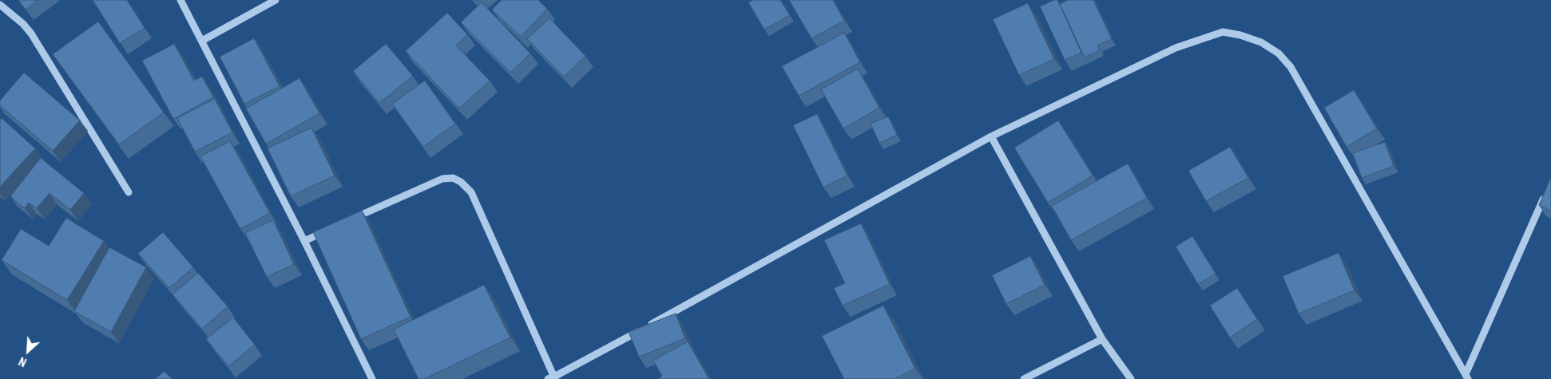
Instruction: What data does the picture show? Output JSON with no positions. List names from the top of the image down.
{
  "north": "bottom left"
}
